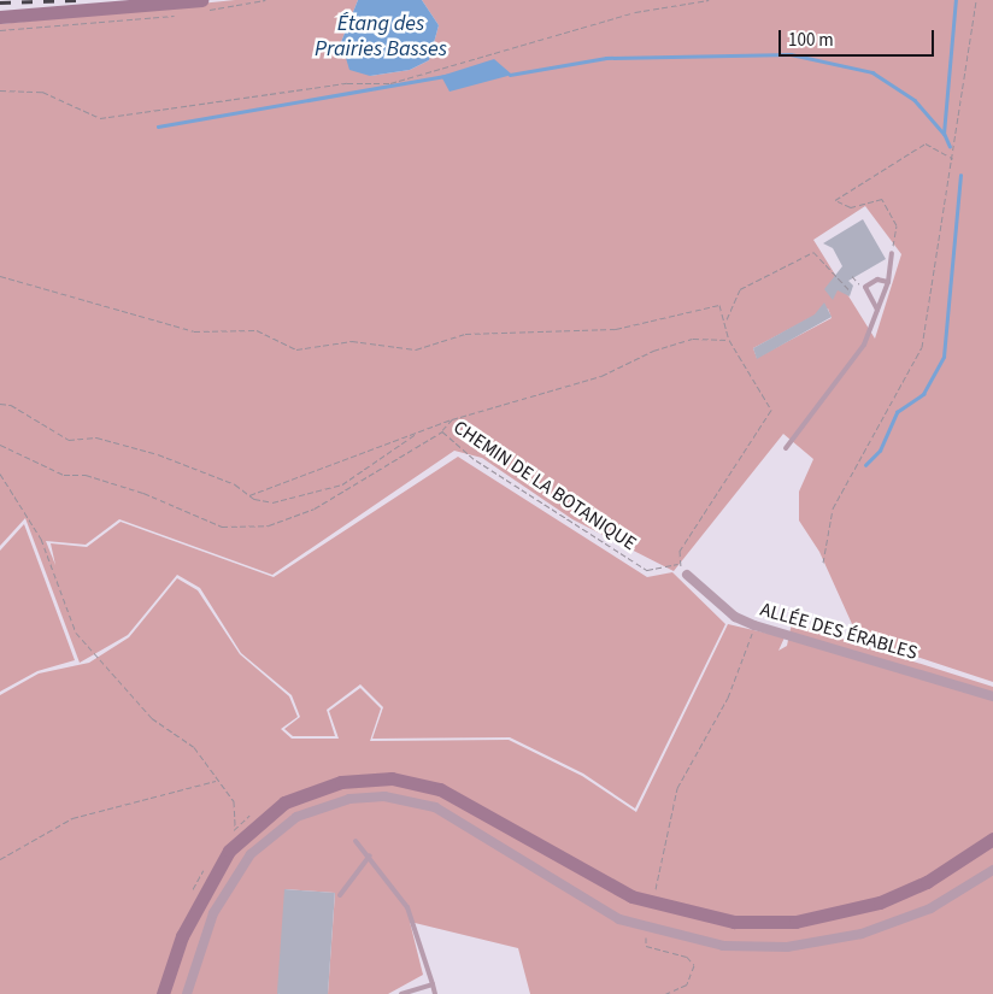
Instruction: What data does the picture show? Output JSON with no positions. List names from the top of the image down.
{
  "streets": {
    "street": ["ALLÉE DES ÉRABLES"],
    "path": ["CHEMIN DE LA BOTANIQUE"]
  },
  "water": ["Étang des Prairies Basses"],
  "scale_bar": "100 m"
}
